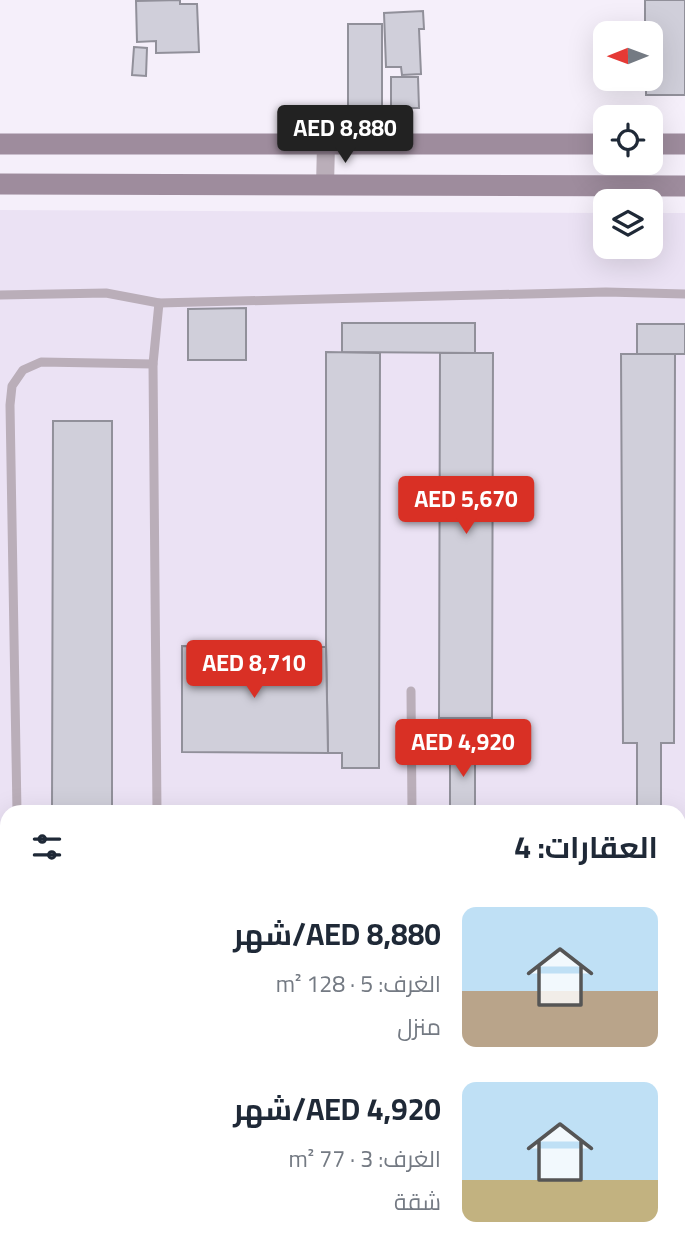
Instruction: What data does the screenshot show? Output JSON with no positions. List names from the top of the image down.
{
  "north": "left",
  "page": {
    "price": [
      "AED 8,880",
      "AED 5,670",
      "AED 8,710",
      "AED 4,920"
    ],
    "heading": "العقارات: 4",
    "list": [
      {
        "name": "AED 8,880/شهر",
        "note": "الغرف: 5 · 128 m² · منزل"
      },
      {
        "name": "AED 4,920/شهر",
        "note": "الغرف: 3 · 77 m² · شقة"
      }
    ]
  }
}
